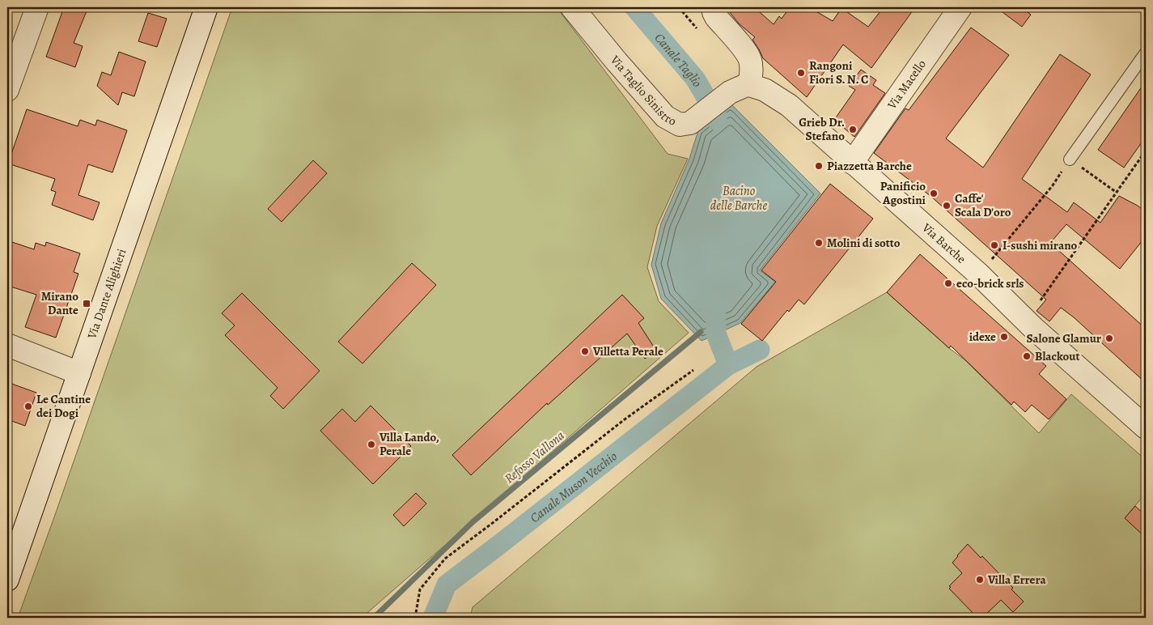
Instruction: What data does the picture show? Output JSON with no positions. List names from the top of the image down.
{
  "streets": {
    "street": [
      "Via Macello",
      "Via Taglio Sinistro",
      "Via Barche",
      "Via Dante Alighieri"
    ]
  },
  "crossings": [
    ["Via Macello", "Via Barche"],
    ["Via Taglio Sinistro", "Via Barche"]
  ],
  "water": [
    "Canale Taglio",
    "Bacino delle Barche",
    "Refosso Vallona",
    "Canale Muson Vecchio"
  ],
  "places": {
    "other": [
      "Rangoni Fiori S. N. C",
      "Grieb Dr. Stefano",
      "Piazzetta Barche",
      "Panificio Agostini",
      "Caffe' Scala D'oro",
      "Molini di sotto",
      "I-sushi mirano",
      "eco-brick srls",
      "idexe",
      "Salone Glamur",
      "Villetta Perale",
      "Blackout",
      "Le Cantine dei Dogi",
      "Villa Lando, Perale",
      "Villa Errera"
    ],
    "transit": ["Mirano Dante"]
  }
}
